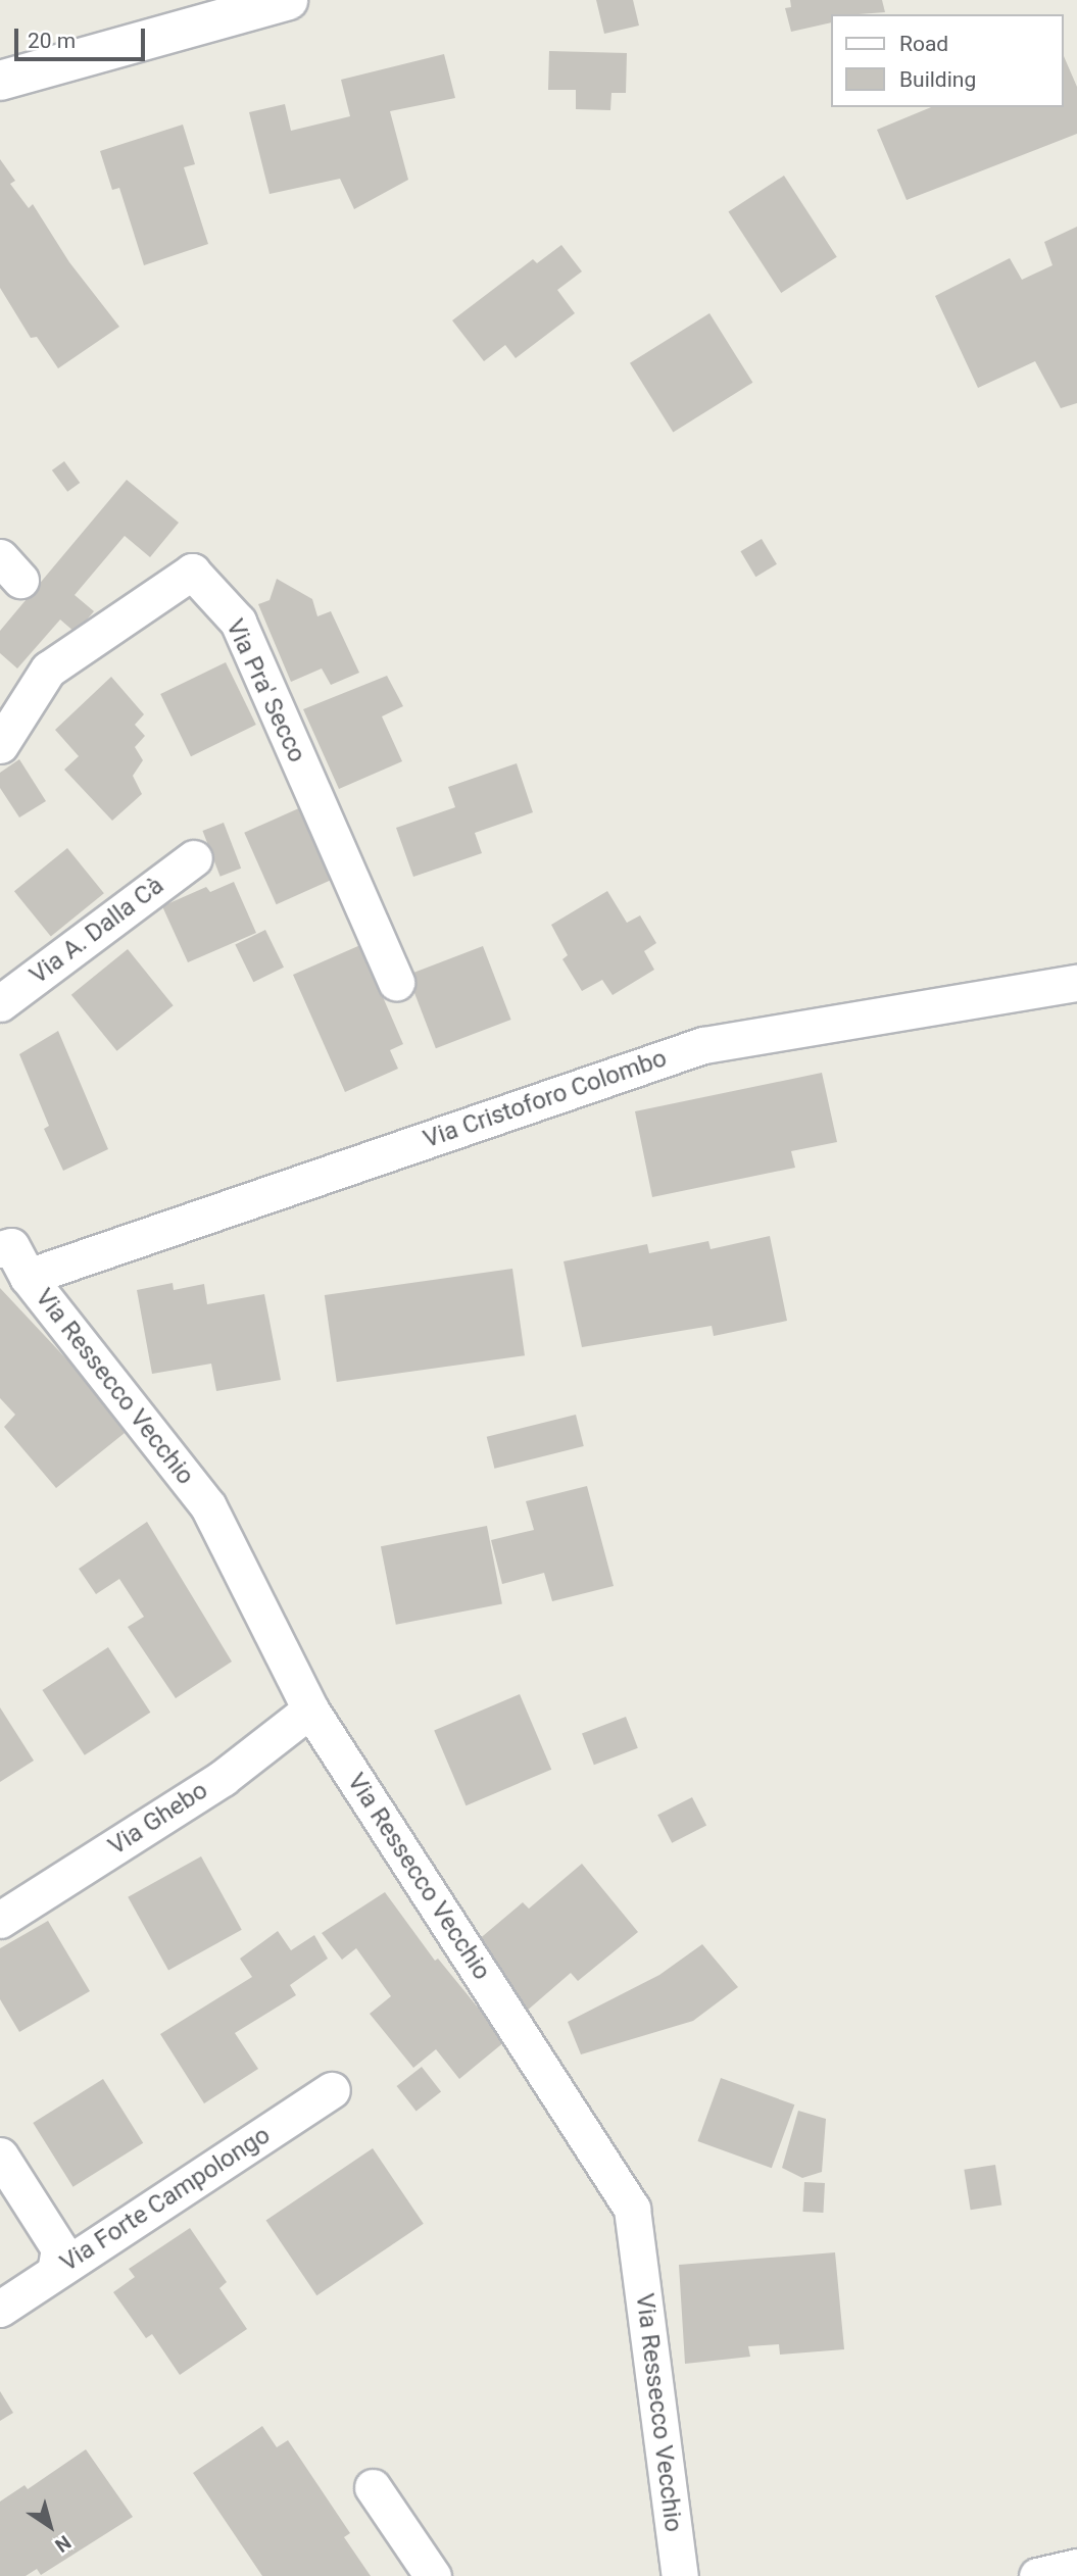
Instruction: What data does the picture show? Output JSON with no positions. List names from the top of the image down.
{
  "streets": {
    "street": [
      "Via Pra' Secco",
      "Via A. Dalla Cà",
      "Via Cristoforo Colombo",
      "Via Ressecco Vecchio",
      "Via Ghebo",
      "Via Forte Campolongo"
    ]
  },
  "crossings": [
    ["Via Cristoforo Colombo", "Via Ressecco Vecchio"],
    ["Via Ressecco Vecchio", "Via Ghebo"]
  ],
  "legend": ["Road", "Building"],
  "scale_bar": "20 m",
  "north": "bottom right"
}
